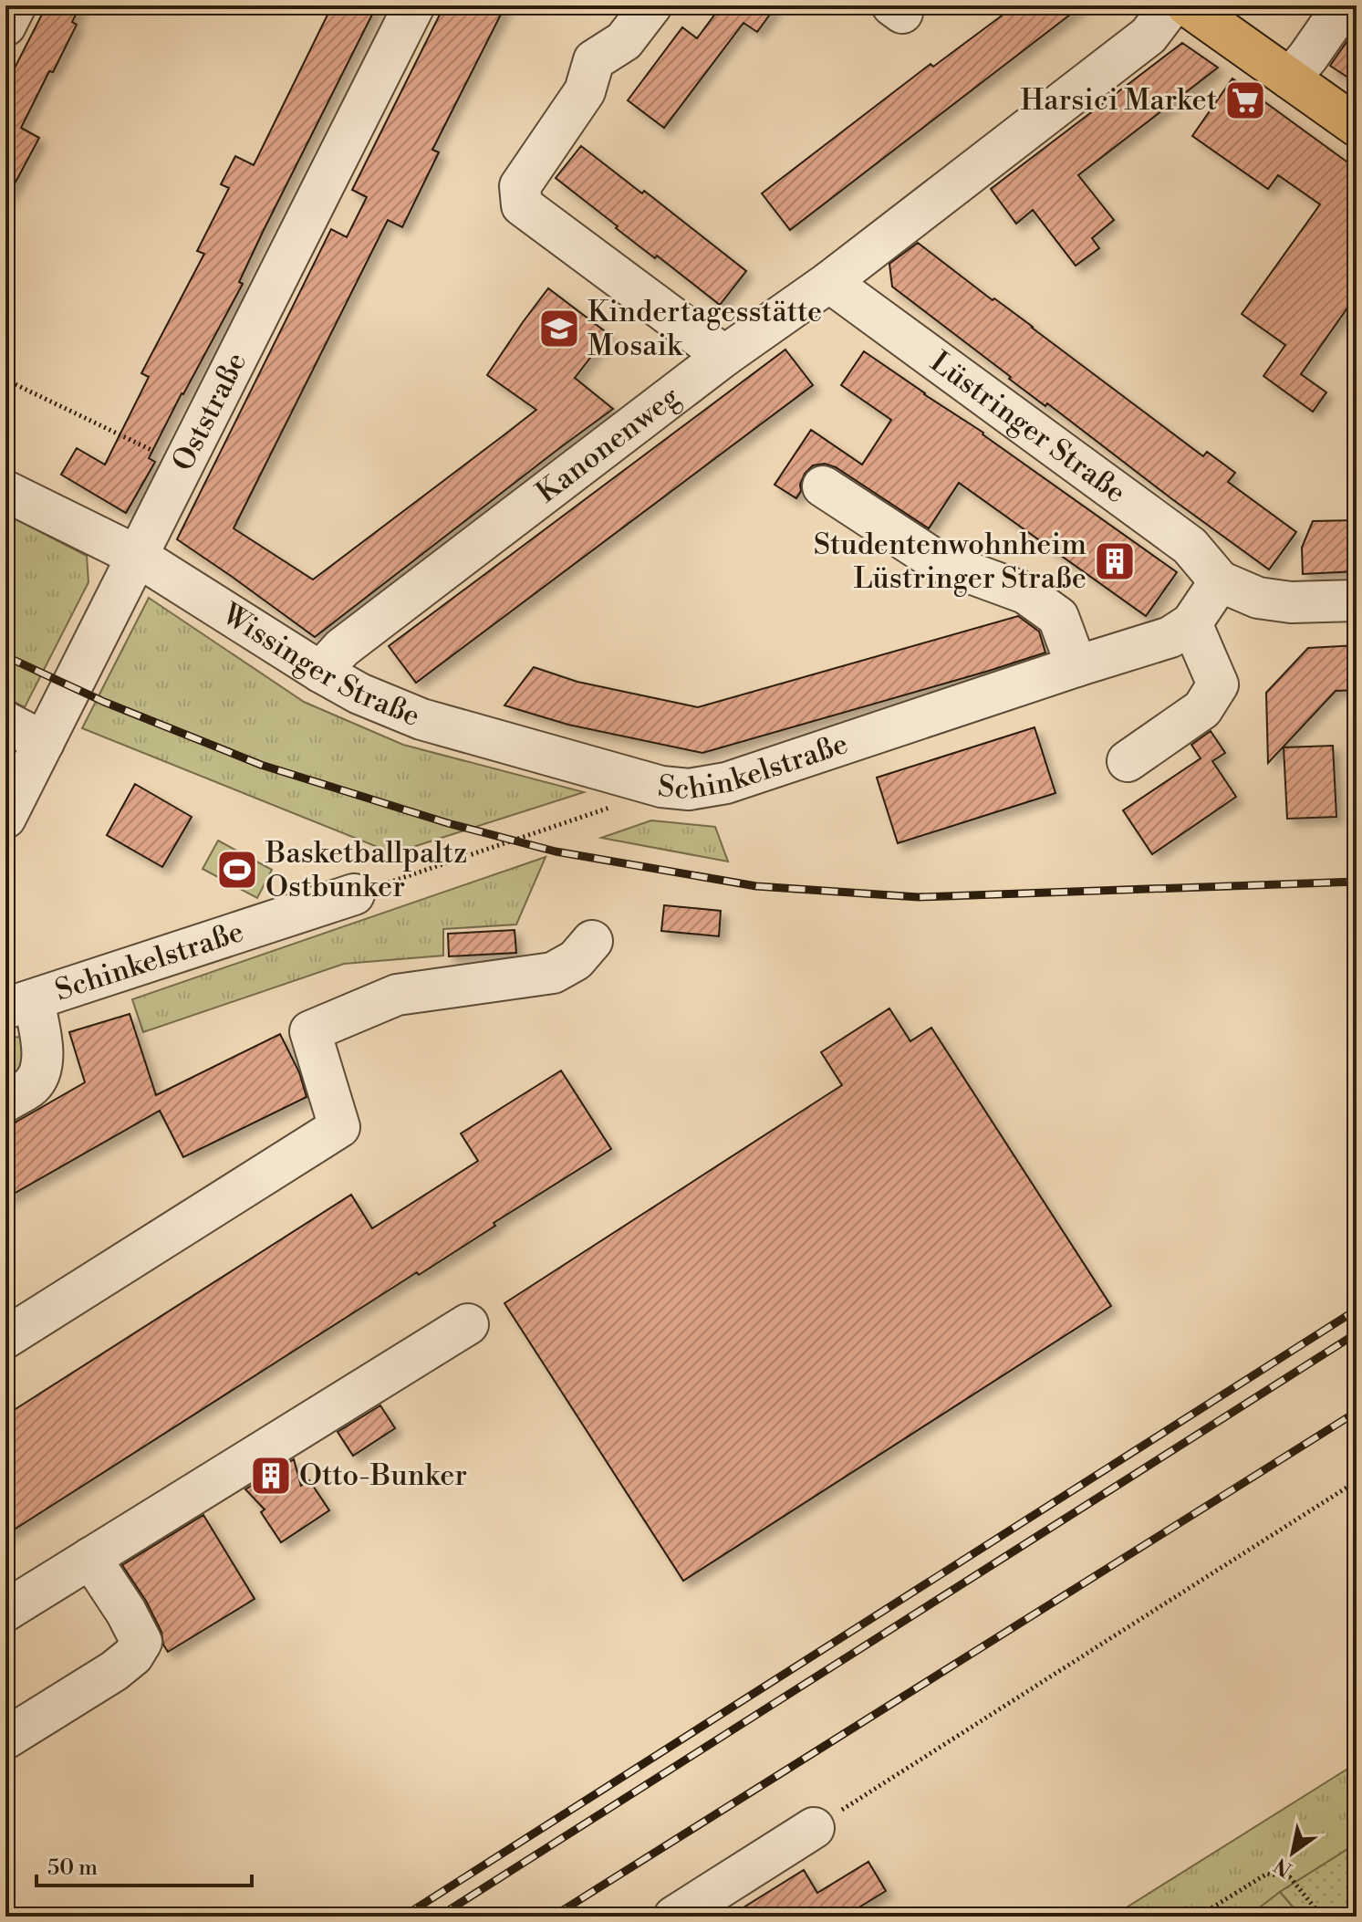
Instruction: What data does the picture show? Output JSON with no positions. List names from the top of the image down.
{
  "streets": {
    "street": [
      "Oststraße",
      "Lüstringer Straße",
      "Kanonenweg",
      "Wissinger Straße",
      "Schinkelstraße"
    ]
  },
  "crossings": [
    ["Oststraße", "Wissinger Straße"],
    ["Lüstringer Straße", "Kanonenweg"],
    ["Lüstringer Straße", "Schinkelstraße"],
    ["Kanonenweg", "Wissinger Straße"],
    ["Wissinger Straße", "Schinkelstraße"]
  ],
  "places": {
    "supermarket": ["Harsici Market"],
    "school or university": ["Kindertagesstätte Mosaik"],
    "building": ["Studentenwohnheim Lüstringer Straße", "Otto-Bunker"],
    "sports": ["Basketballpaltz Ostbunker"]
  },
  "scale_bar": "50 m",
  "north": "bottom left"
}
